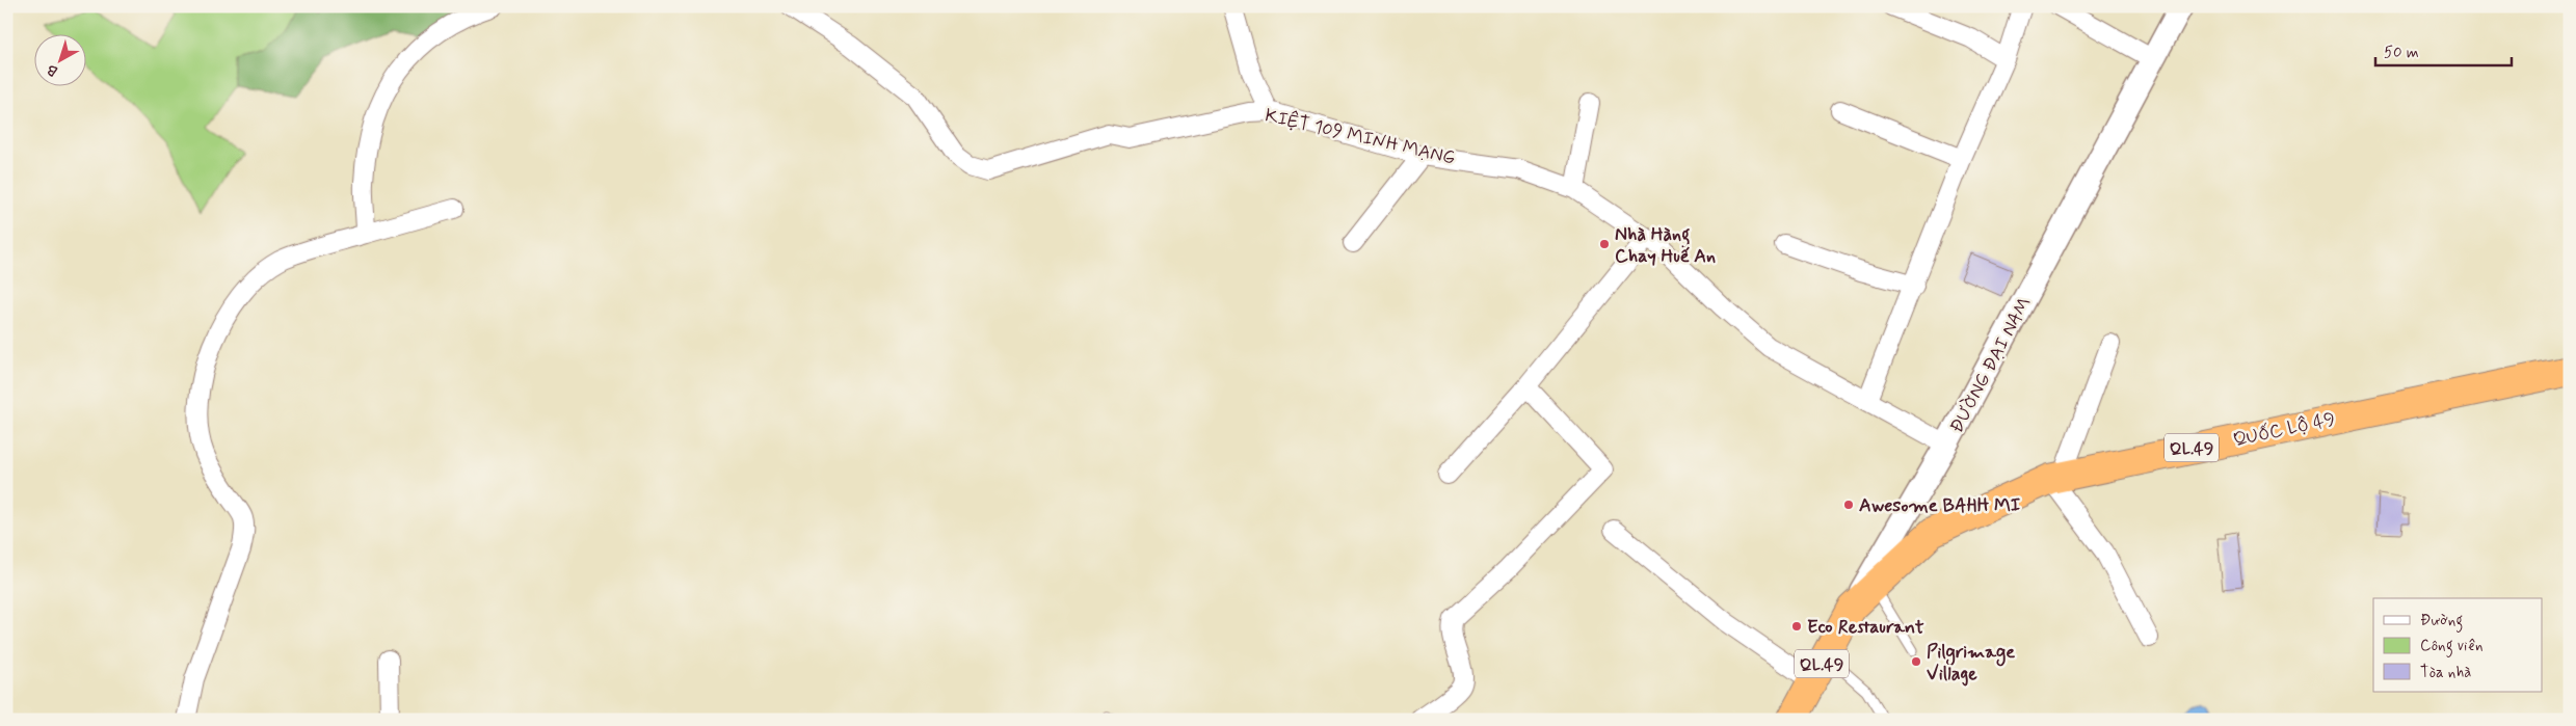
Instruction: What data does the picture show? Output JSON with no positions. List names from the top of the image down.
{
  "streets": {
    "highway": ["ĐƯỜNG ĐẠI NAM", "QUỐC LỘ 49", "QL.49"],
    "street": ["KIỆT 109 MINH MẠNG"]
  },
  "crossings": [
    ["KIỆT 109 MINH MẠNG", "ĐƯỜNG ĐẠI NAM"],
    ["ĐƯỜNG ĐẠI NAM", "QUỐC LỘ 49"]
  ],
  "places": [
    "Nhà Hàng Chay Huế An",
    "Awesome BAHH MI",
    "Eco Restaurant",
    "Pilgrimage Village"
  ],
  "legend": ["Đường", "Công viên", "Tòa nhà"],
  "scale_bar": "50 m",
  "north": "bottom left"
}
